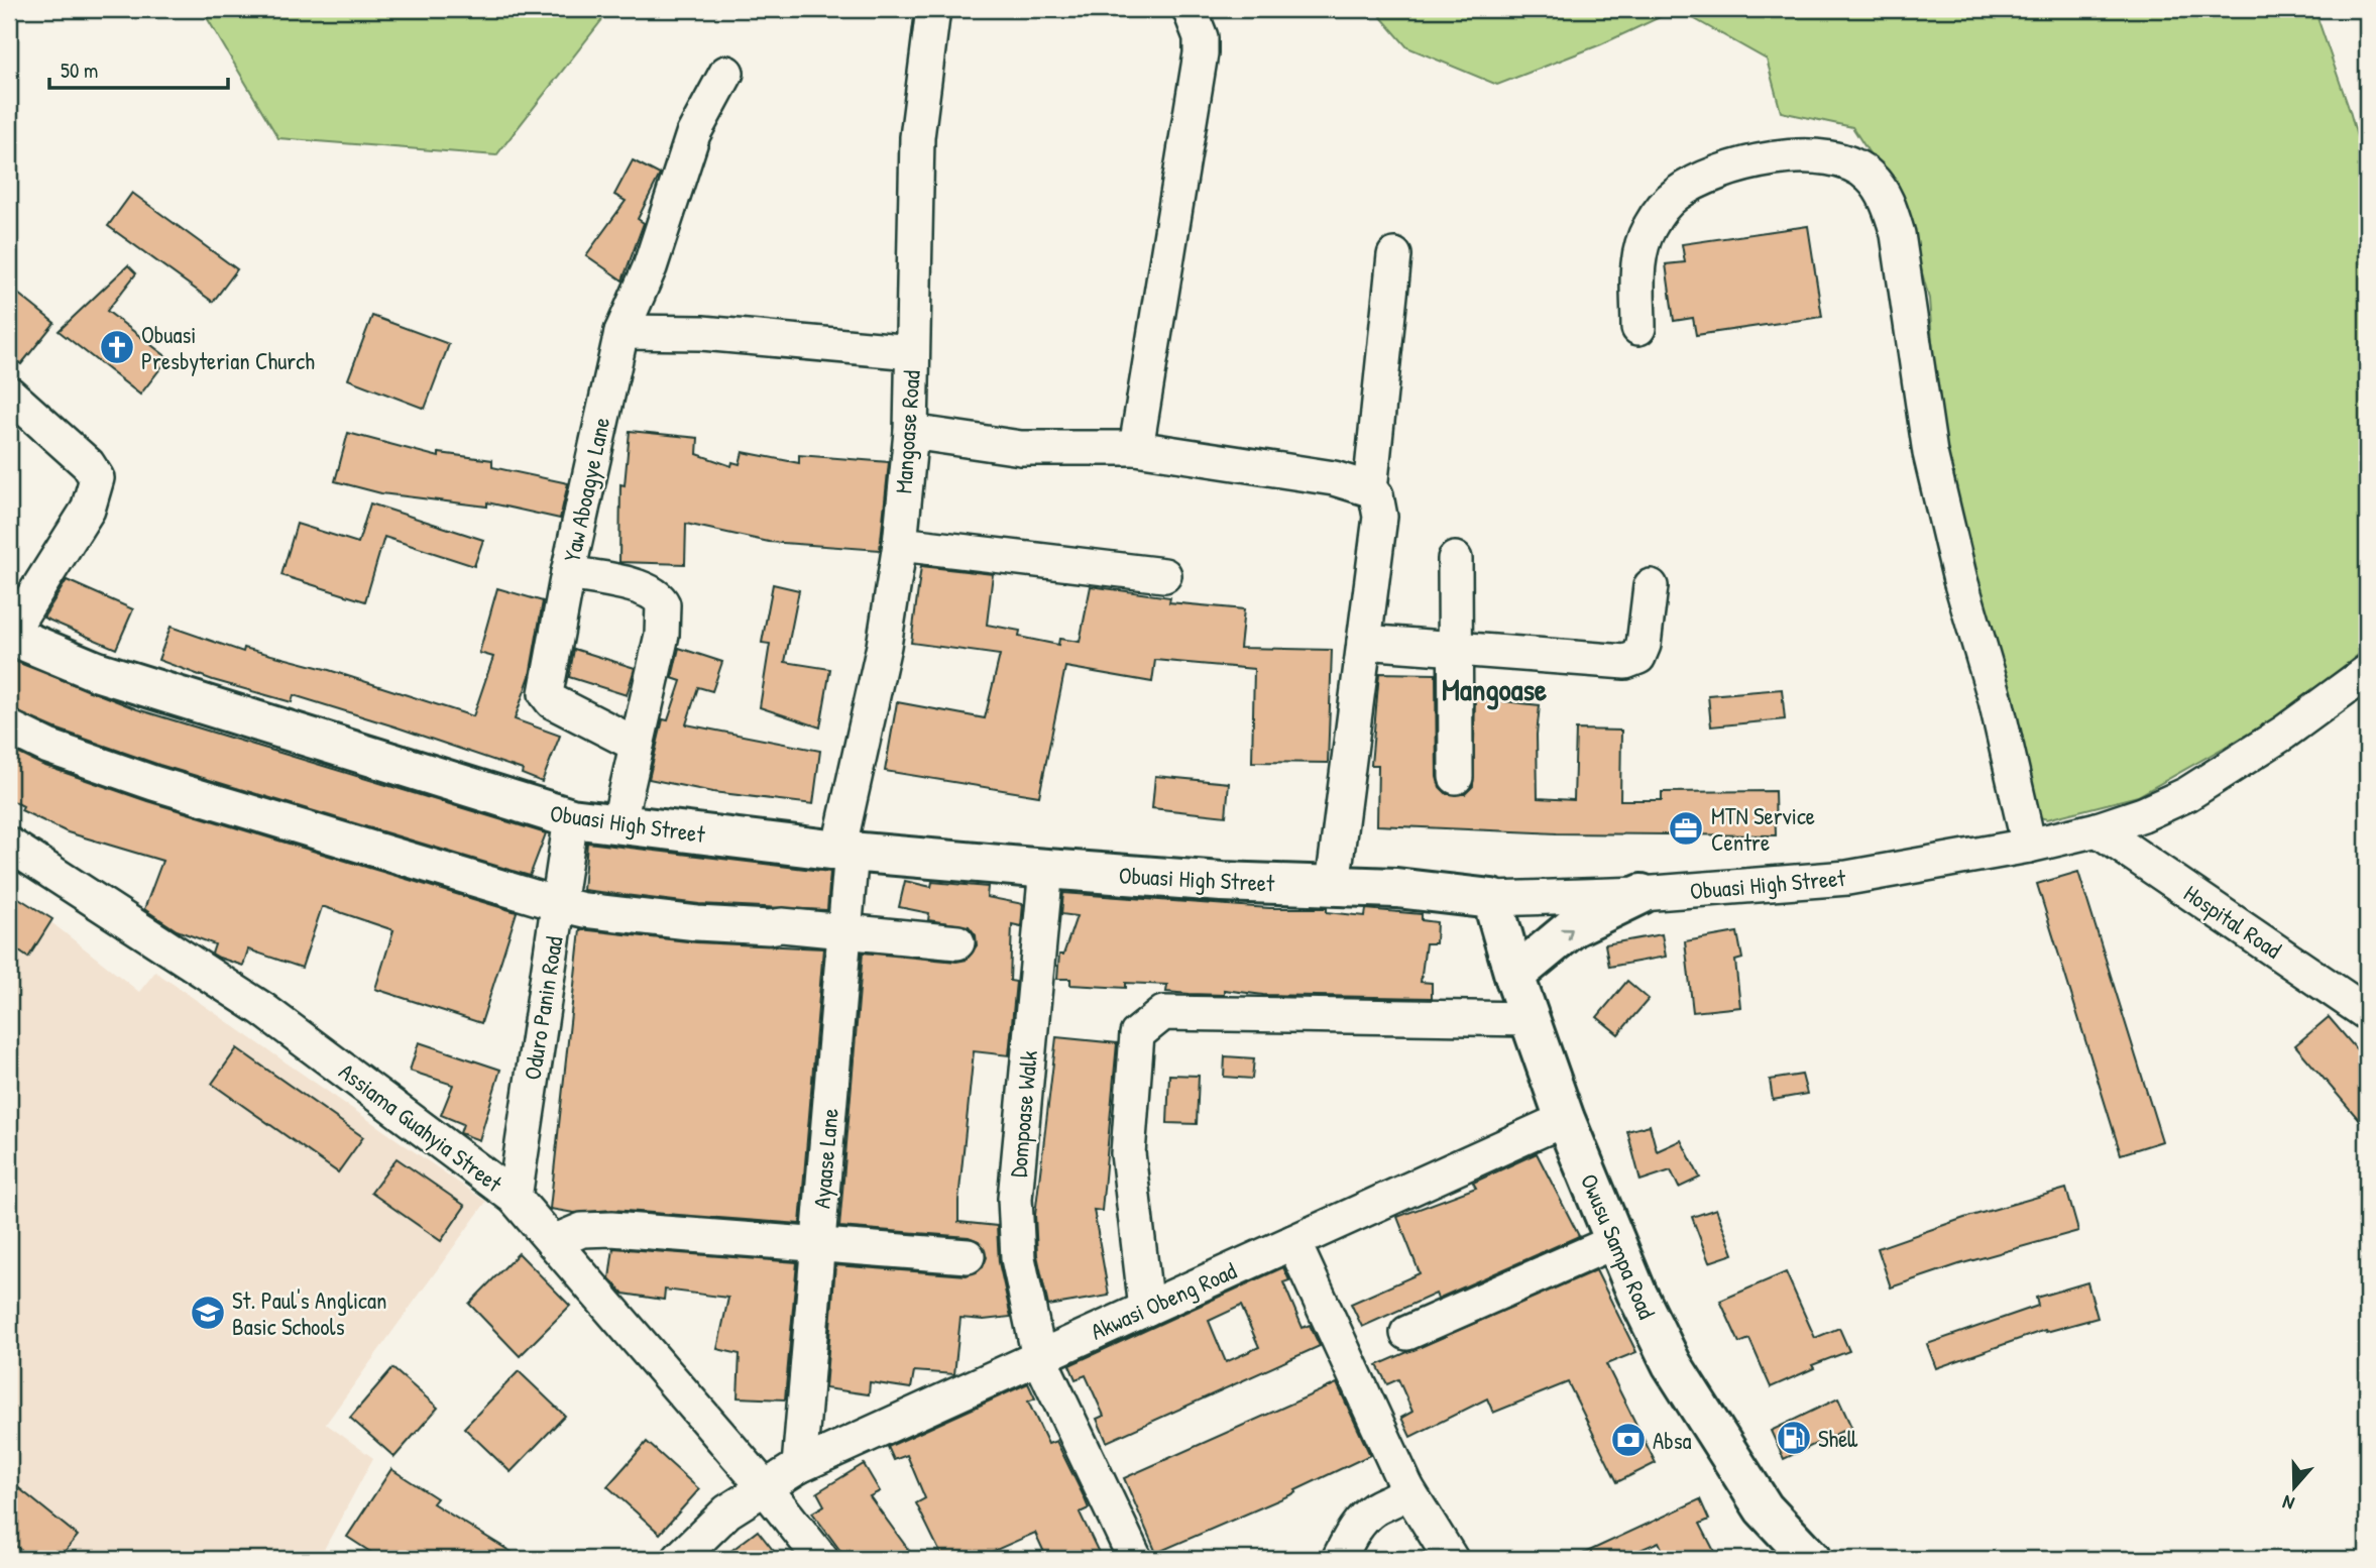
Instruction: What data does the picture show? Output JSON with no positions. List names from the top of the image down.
{
  "streets": {
    "main road": ["Obuasi High Street", "Owusu Sampa Road"],
    "street": [
      "Mangoase Road",
      "Yaw Aboagye Lane",
      "Hospital Road",
      "Oduro Panin Road",
      "Dompoase Walk",
      "Assiama Guahyia Street",
      "Ayaase Lane",
      "Akwasi Obeng Road"
    ]
  },
  "crossings": [
    ["Mangoase Road", "Obuasi High Street"],
    ["Mangoase Road", "Ayaase Lane"],
    ["Yaw Aboagye Lane", "Obuasi High Street"],
    ["Obuasi High Street", "Hospital Road"],
    ["Obuasi High Street", "Oduro Panin Road"],
    ["Obuasi High Street", "Dompoase Walk"],
    ["Obuasi High Street", "Ayaase Lane"],
    ["Obuasi High Street", "Owusu Sampa Road"],
    ["Oduro Panin Road", "Assiama Guahyia Street"],
    ["Dompoase Walk", "Akwasi Obeng Road"],
    ["Assiama Guahyia Street", "Akwasi Obeng Road"],
    ["Ayaase Lane", "Akwasi Obeng Road"],
    ["Owusu Sampa Road", "Akwasi Obeng Road"]
  ],
  "districts": ["Mangoase"],
  "places": {
    "church": ["Obuasi Presbyterian Church"],
    "office": ["MTN Service Centre"],
    "school or university": ["St. Paul's Anglican Basic Schools"],
    "fuel station": ["Shell"],
    "bank": ["Absa"]
  },
  "scale_bar": "50 m",
  "north": "bottom"
}
